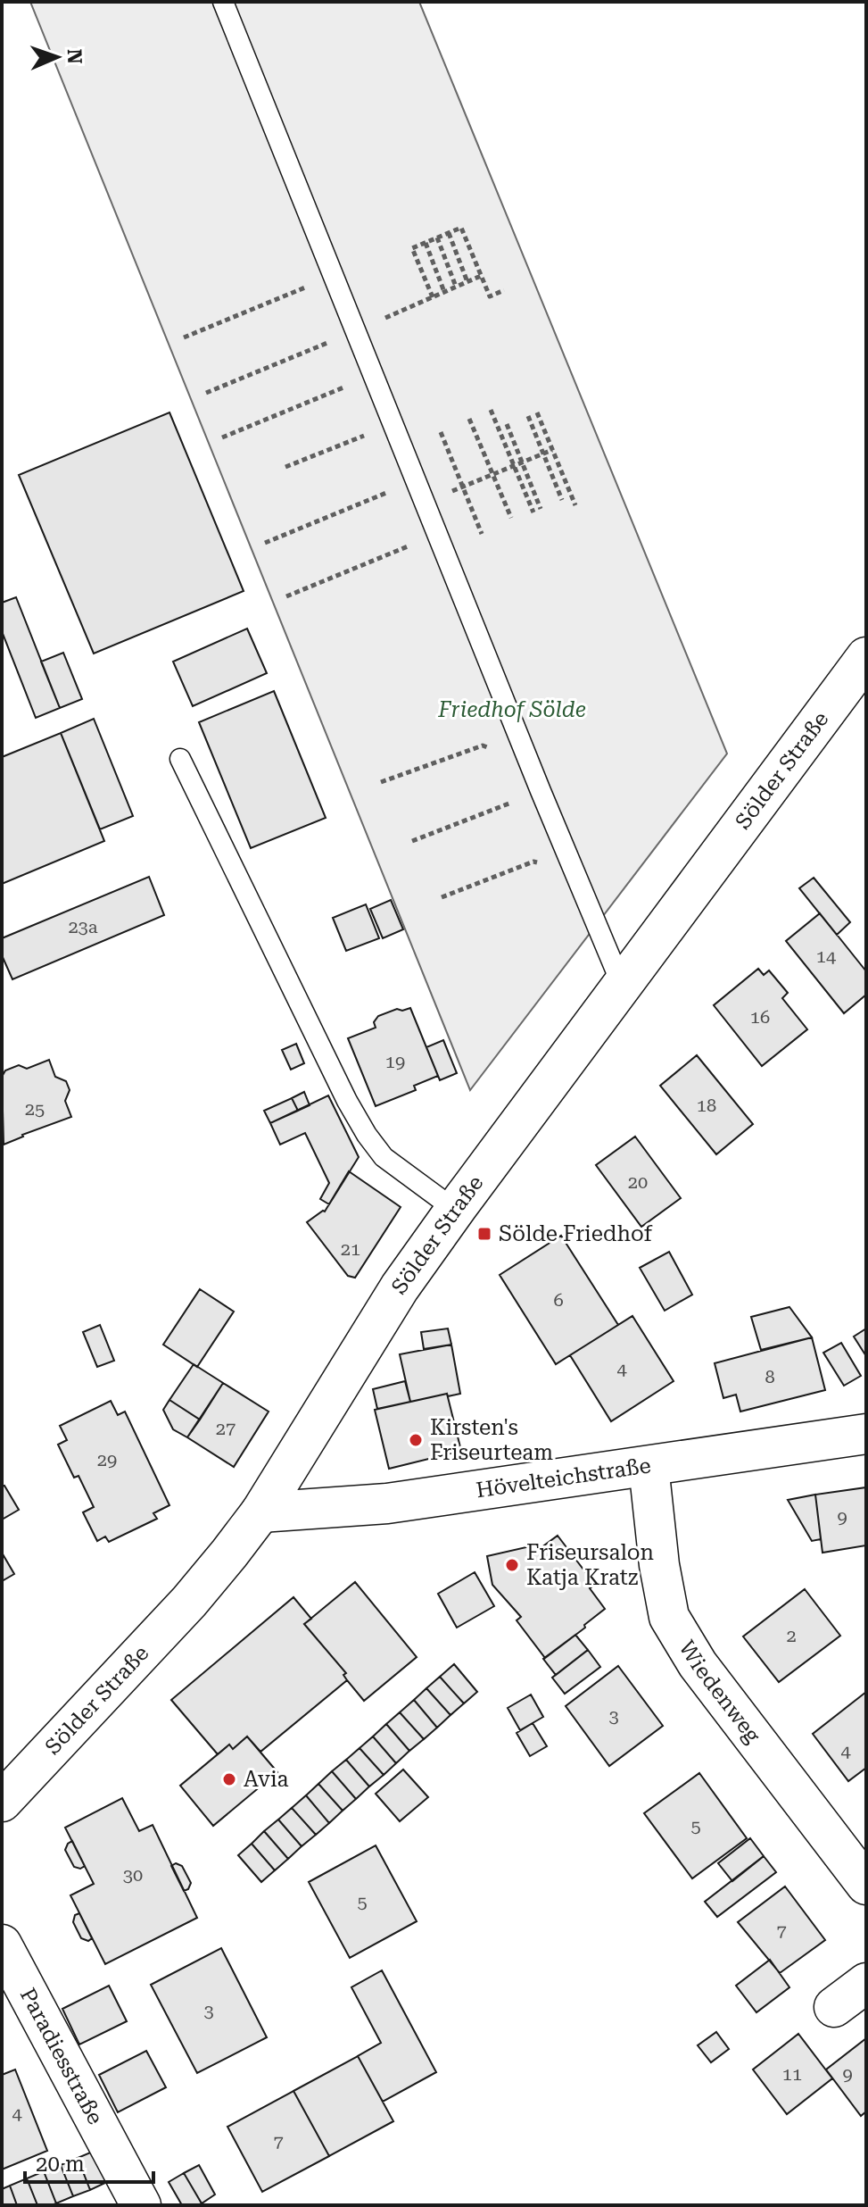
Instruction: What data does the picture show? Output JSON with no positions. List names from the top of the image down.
{
  "streets": {
    "street": [
      "Sölder Straße",
      "Hövelteichstraße",
      "Wiedenweg",
      "Paradiesstraße"
    ]
  },
  "crossings": [
    ["Sölder Straße", "Hövelteichstraße"],
    ["Hövelteichstraße", "Wiedenweg"]
  ],
  "parks": ["Friedhof Sölde"],
  "places": {
    "transit": ["Sölde Friedhof"],
    "other": ["Kirsten's Friseurteam", "Friseursalon Katja Kratz", "Avia"]
  },
  "house_numbers": [
    "23a",
    "14",
    "16",
    "19",
    "18",
    "25",
    "20",
    "21",
    "6",
    "4",
    "8",
    "27",
    "29",
    "9",
    "2",
    "3",
    "4",
    "5",
    "30",
    "5",
    "7",
    "3",
    "11",
    "9",
    "4",
    "7"
  ],
  "scale_bar": "20 m",
  "north": "right"
}
